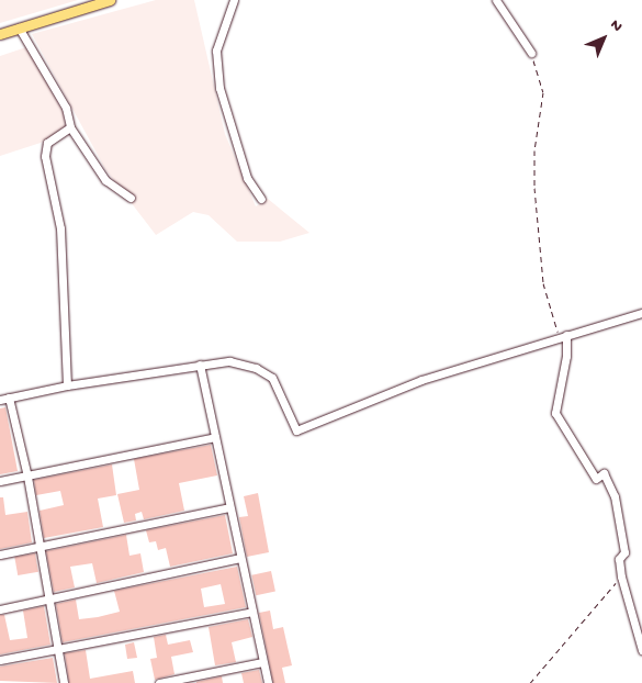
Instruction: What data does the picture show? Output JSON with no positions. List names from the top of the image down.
{
  "north": "top right"
}
